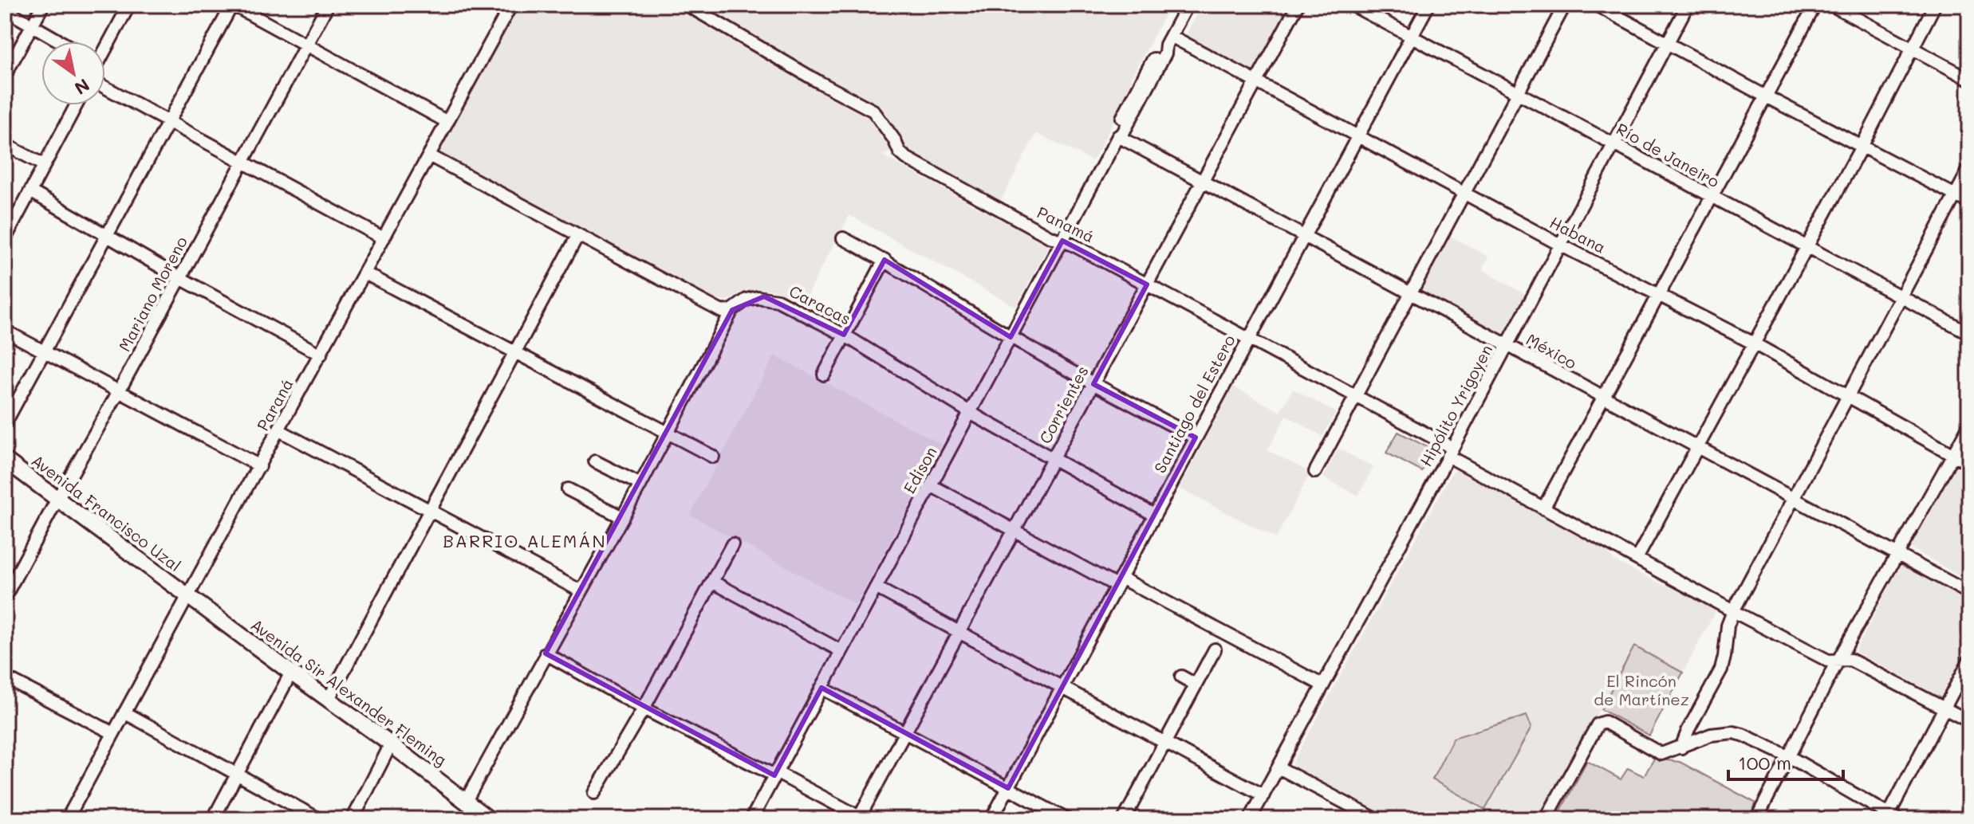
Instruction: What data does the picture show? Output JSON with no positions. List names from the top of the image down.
{
  "streets": {
    "main road": ["Avenida Francisco Uzal", "Avenida Sir Alexander Fleming"],
    "street": [
      "Río de Janeiro",
      "Panamá",
      "Habana",
      "Mariano Moreno",
      "Caracas",
      "México",
      "Santiago del Estero",
      "Paraná",
      "Corrientes",
      "Hipólito Yrigoyen",
      "Edison"
    ]
  },
  "crossings": [
    ["Río de Janeiro", "Santiago del Estero"],
    ["Río de Janeiro", "Hipólito Yrigoyen"],
    ["Panamá", "Santiago del Estero"],
    ["Panamá", "Corrientes"],
    ["Panamá", "Hipólito Yrigoyen"],
    ["Panamá", "Edison"],
    ["Habana", "Santiago del Estero"],
    ["Habana", "Corrientes"],
    ["Habana", "Hipólito Yrigoyen"],
    ["Habana", "Edison"],
    ["Mariano Moreno", "Avenida Francisco Uzal"],
    ["Caracas", "Santiago del Estero"],
    ["Caracas", "Corrientes"],
    ["Caracas", "Edison"],
    ["México", "Santiago del Estero"],
    ["México", "Corrientes"],
    ["México", "Hipólito Yrigoyen"],
    ["México", "Edison"],
    ["Paraná", "Avenida Francisco Uzal"],
    ["Paraná", "Avenida Sir Alexander Fleming"],
    ["Avenida Francisco Uzal", "Avenida Sir Alexander Fleming"]
  ],
  "districts": ["BARRIO ALEMÁN"],
  "parks": ["El Rincón de Martínez"],
  "scale_bar": "100 m",
  "north": "bottom right"
}
